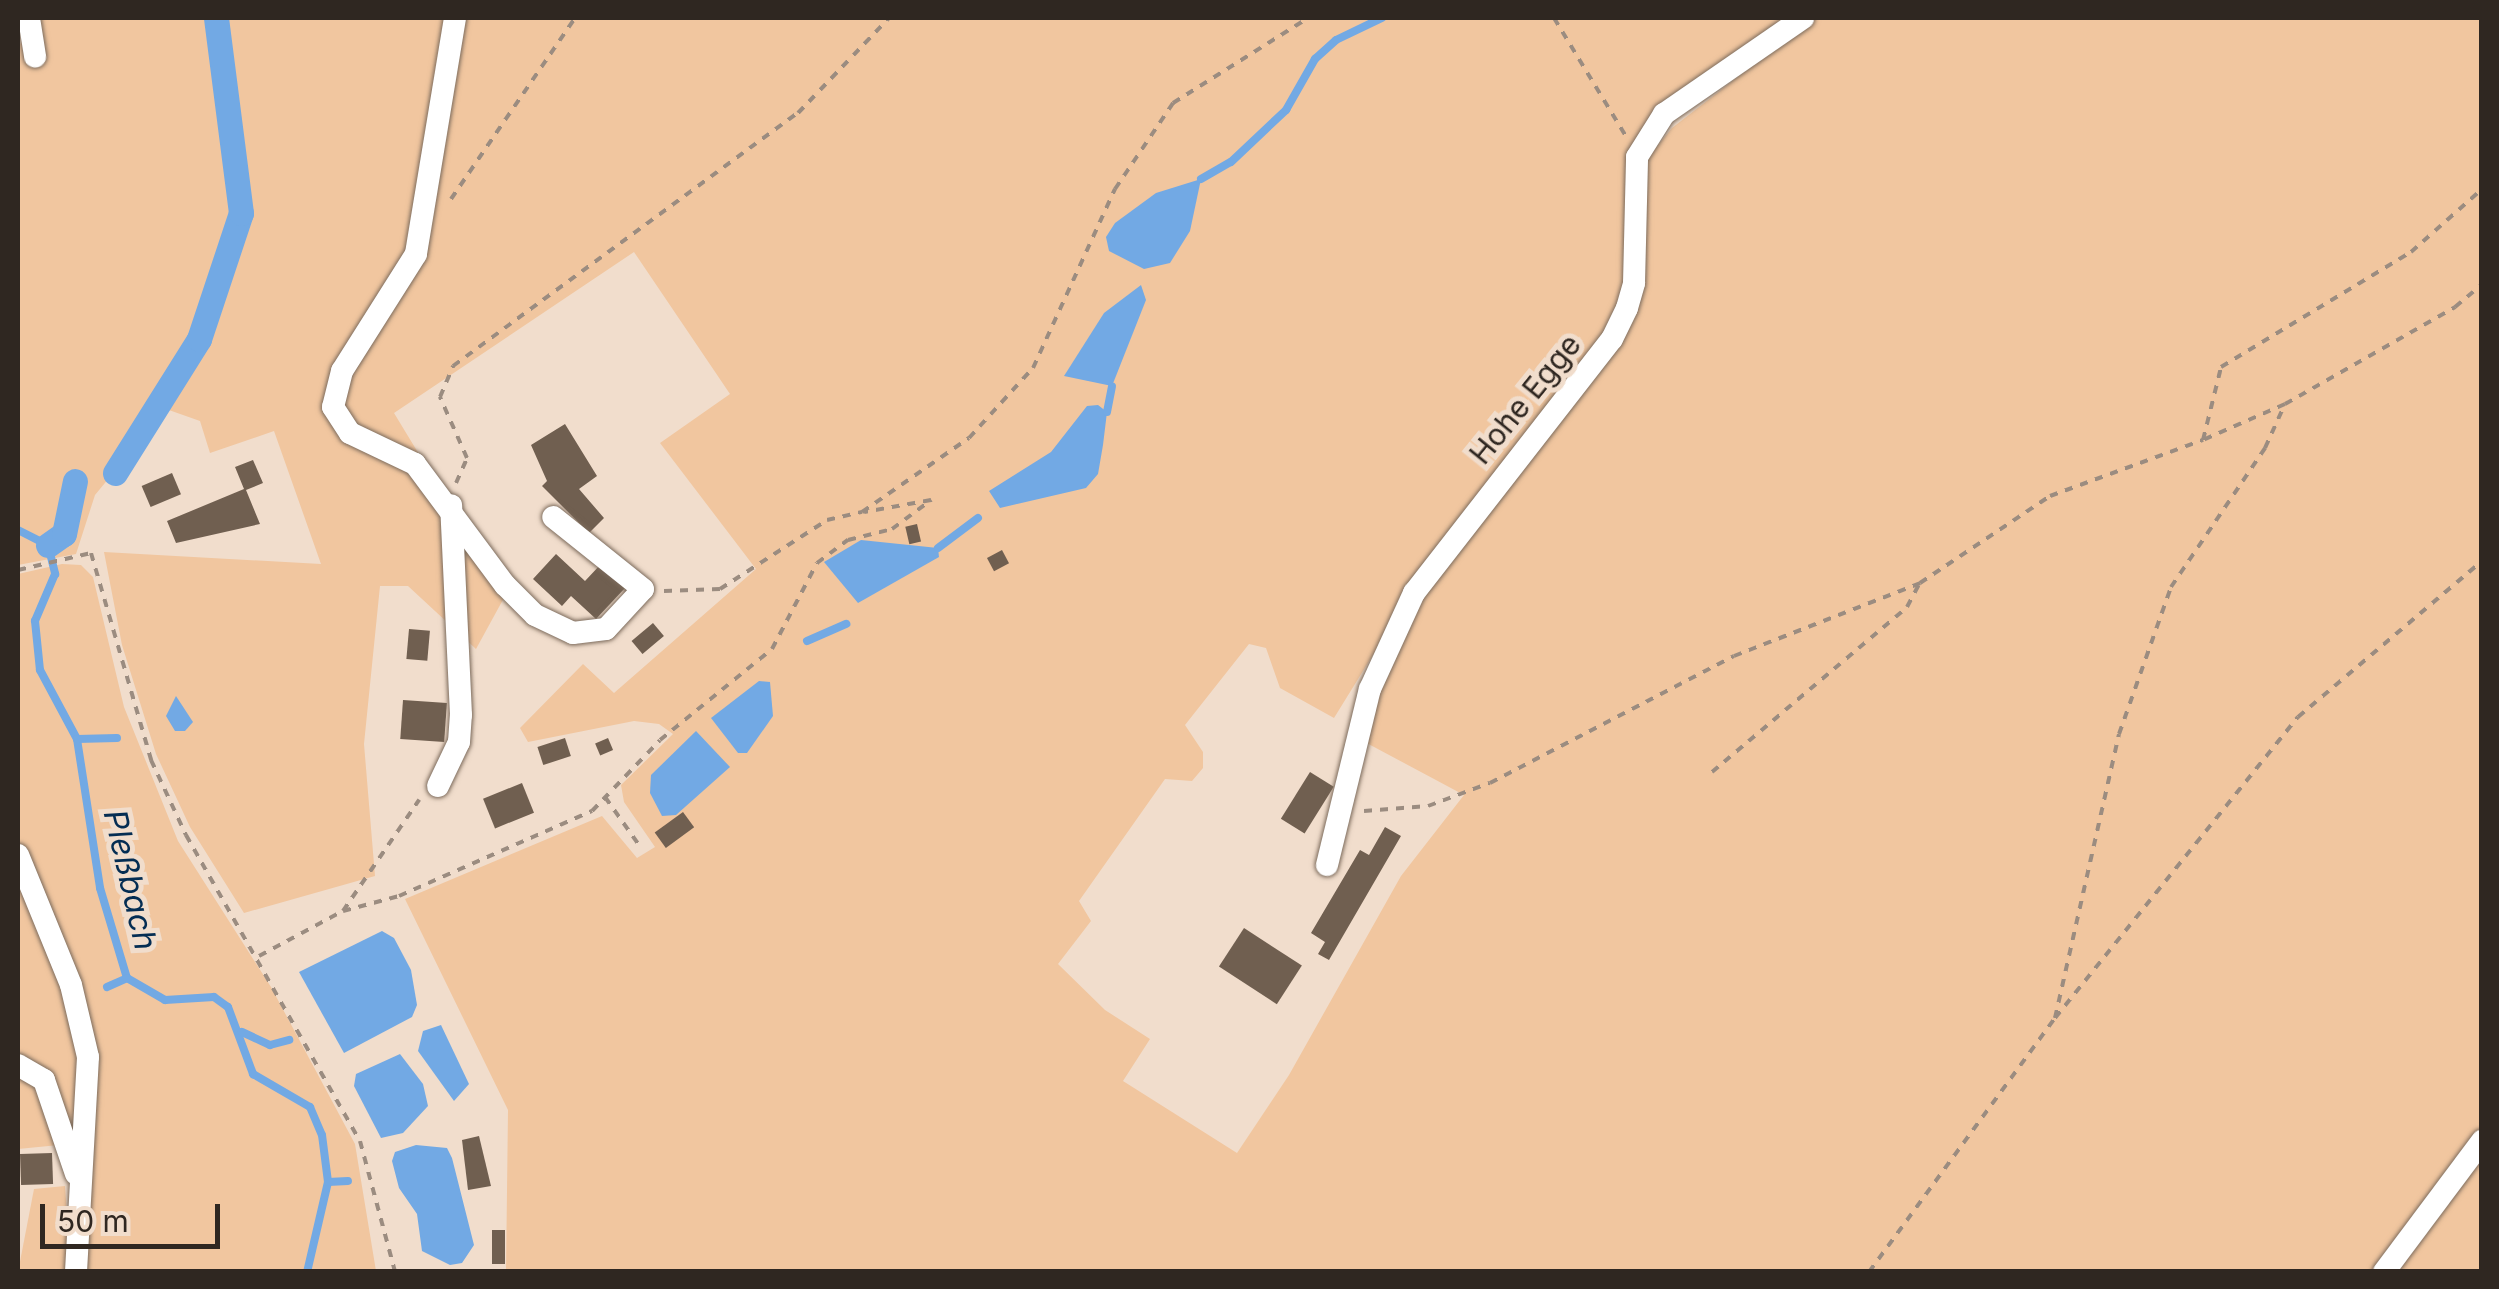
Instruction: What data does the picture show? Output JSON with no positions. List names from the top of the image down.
{
  "streets": {
    "street": ["Hohe Egge"]
  },
  "water": ["Pleßbach"],
  "scale_bar": "50 m"
}
